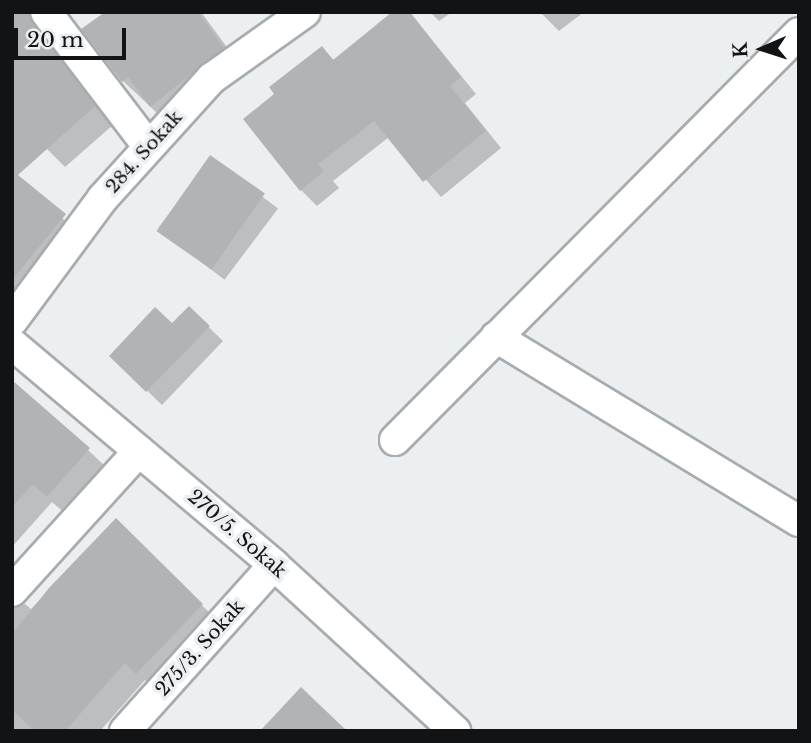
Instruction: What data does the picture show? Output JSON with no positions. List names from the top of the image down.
{
  "streets": {
    "street": ["284. Sokak", "270/5. Sokak", "275/3. Sokak"]
  },
  "crossings": [
    ["270/5. Sokak", "275/3. Sokak"]
  ],
  "scale_bar": "20 m",
  "north": "left"
}
